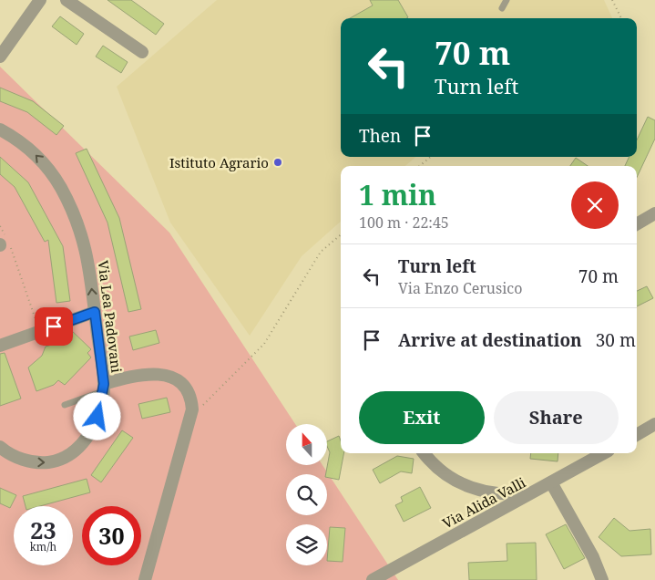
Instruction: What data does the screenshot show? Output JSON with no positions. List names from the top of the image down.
{
  "streets": {
    "street": ["Via Lea Padovani", "Via Alida Valli"]
  },
  "places": ["Istituto Agrario"],
  "north": "top",
  "page": {
    "turn": ["70 m", "Turn left"],
    "then": "Then",
    "heading": ["1 min", "100 m · 22:45"],
    "list": [
      {
        "name": "Turn left",
        "note": "Via Enzo Cerusico",
        "value": "70 m"
      },
      {
        "name": "Arrive at destination",
        "value": "30 m"
      }
    ],
    "buttons": ["Exit", "Share"],
    "speed": "23 km/h",
    "limit": "30"
  }
}
